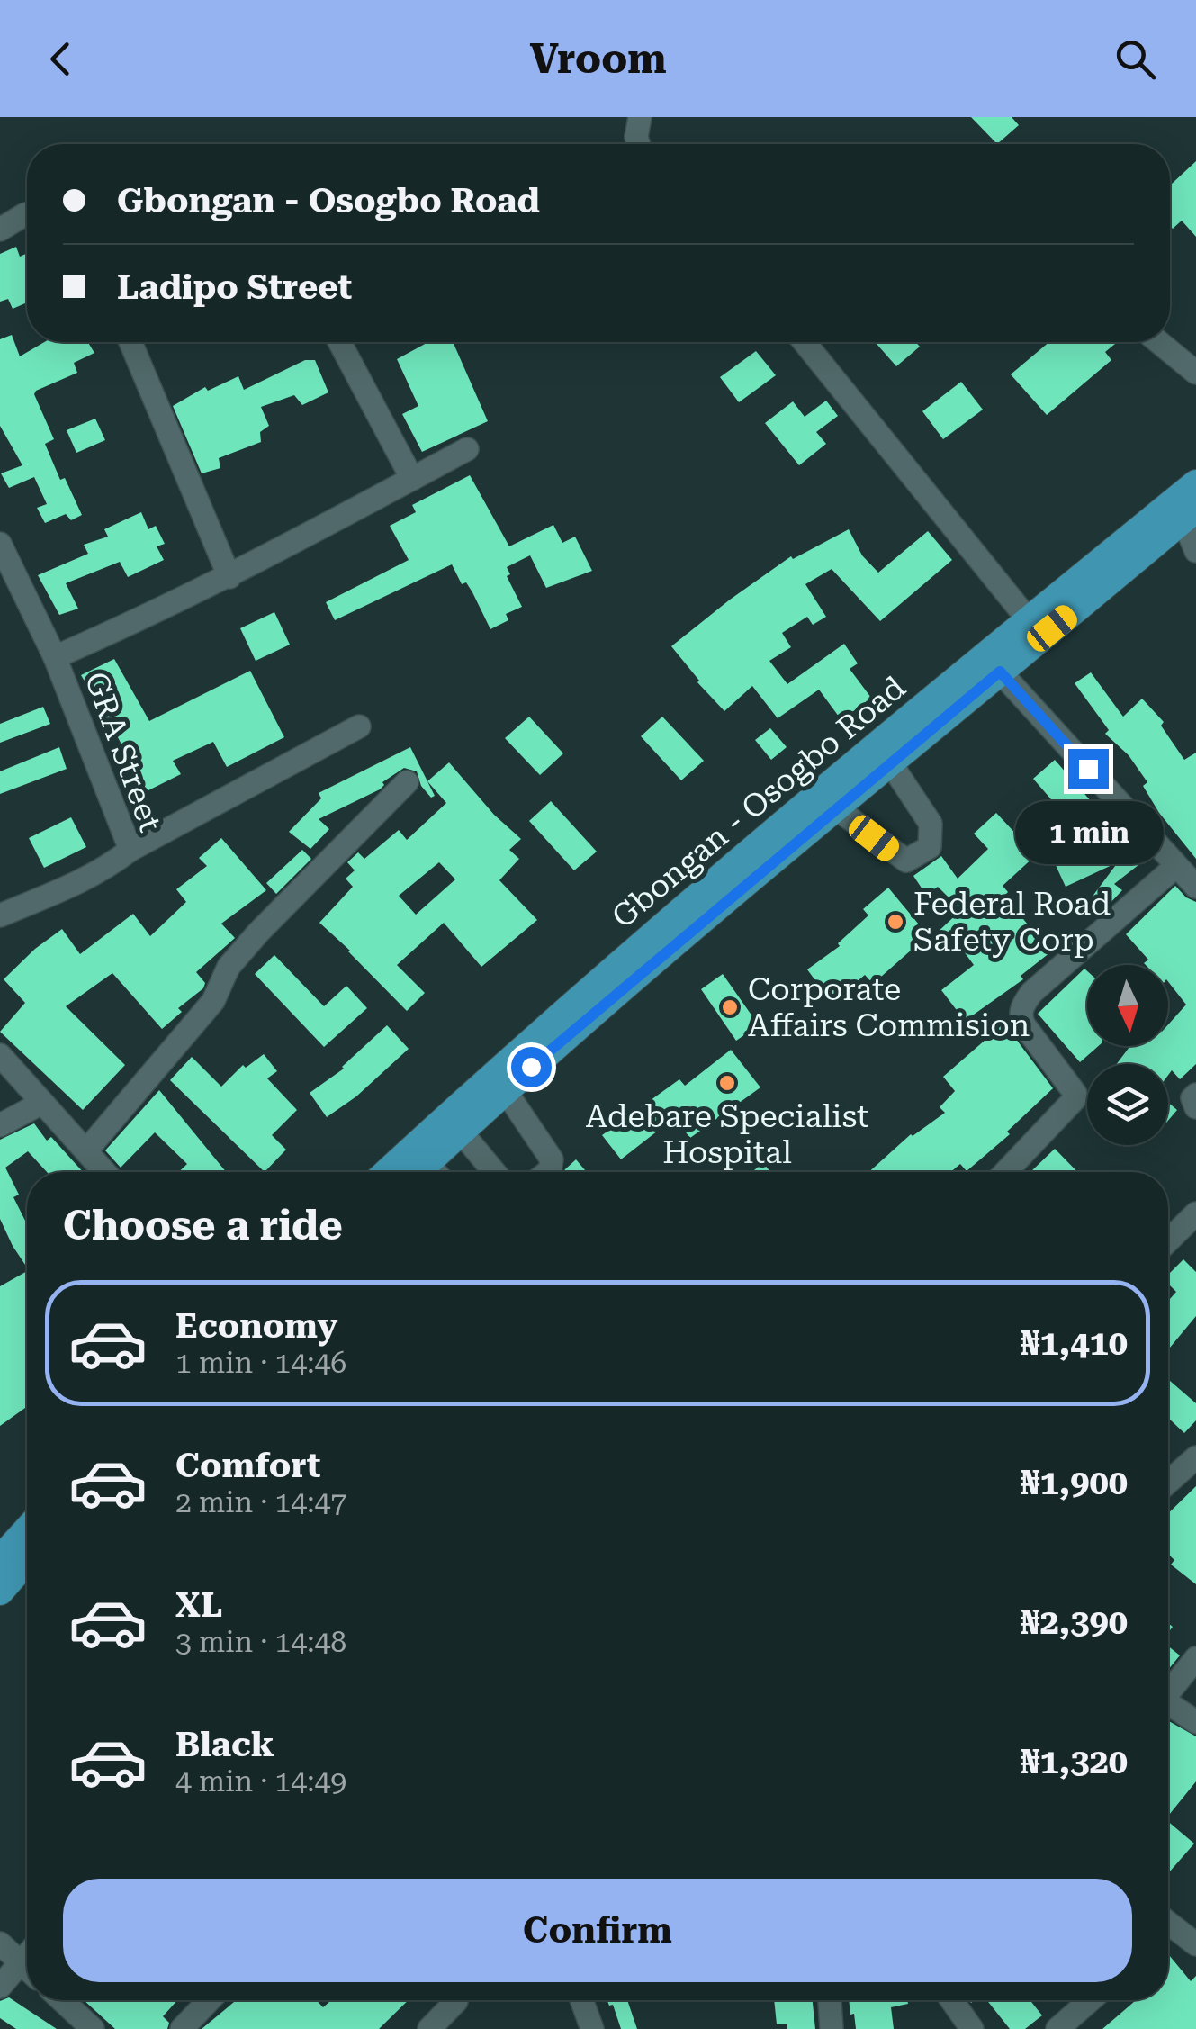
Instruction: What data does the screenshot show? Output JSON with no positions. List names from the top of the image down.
{
  "streets": {
    "main road": ["Gbongan - Osogbo Road"],
    "street": ["GRA Street"]
  },
  "places": ["Federal Road Safety Corp", "Corporate Affairs Commision", "Adebare Specialist Hospital"],
  "north": "bottom",
  "page": {
    "header": "Vroom",
    "banner": ["Gbongan - Osogbo Road", "Ladipo Street"],
    "bubble": "1 min",
    "heading": "Choose a ride",
    "list": [
      {
        "name": "Economy",
        "note": "1 min · 14:46",
        "value": "₦1,410"
      },
      {
        "name": "Comfort",
        "note": "2 min · 14:47",
        "value": "₦1,900"
      },
      {
        "name": "XL",
        "note": "3 min · 14:48",
        "value": "₦2,390"
      },
      {
        "name": "Black",
        "note": "4 min · 14:49",
        "value": "₦1,320"
      }
    ],
    "buttons": "Confirm"
  }
}
